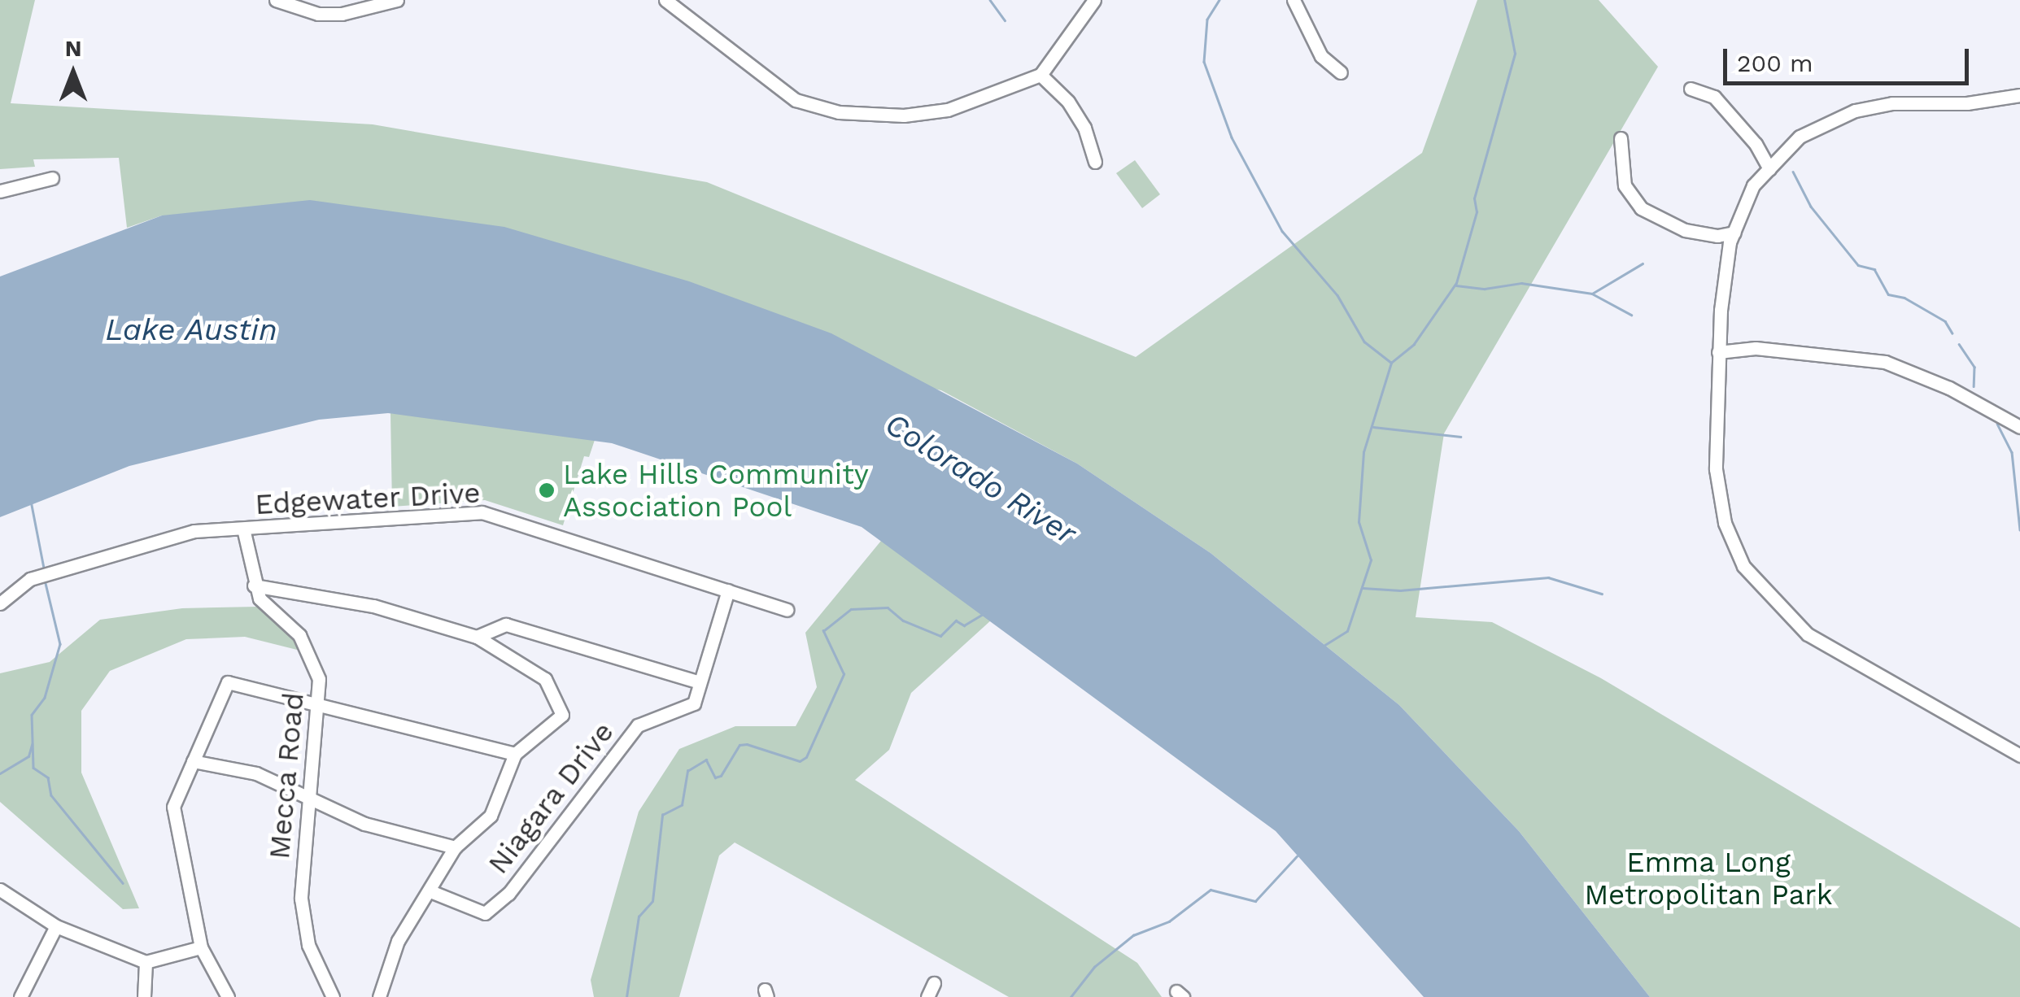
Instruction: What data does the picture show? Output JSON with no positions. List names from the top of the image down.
{
  "streets": {
    "street": ["Edgewater Drive", "Mecca Road", "Niagara Drive"]
  },
  "crossings": [
    ["Edgewater Drive", "Mecca Road"],
    ["Edgewater Drive", "Niagara Drive"]
  ],
  "water": ["Lake Austin", "Colorado River"],
  "parks": ["Emma Long Metropolitan Park"],
  "places": ["Lake Hills Community Association Pool"],
  "scale_bar": "200 m",
  "north": "top"
}
